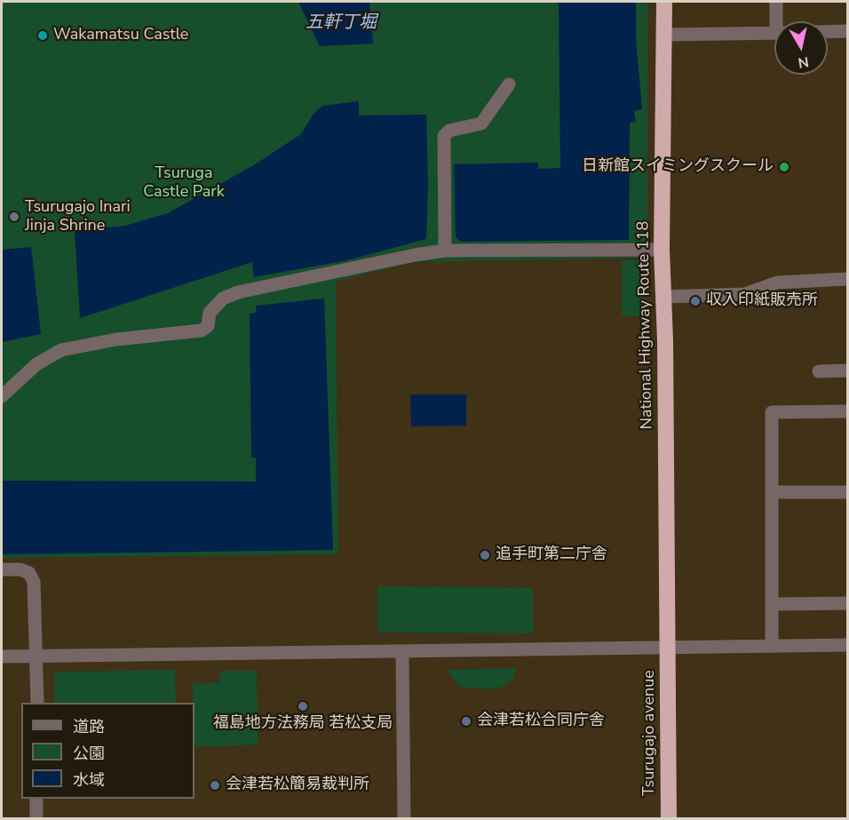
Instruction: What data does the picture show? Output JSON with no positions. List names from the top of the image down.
{
  "streets": {
    "highway": ["National Highway Route 118", "Tsurugajo avenue"]
  },
  "crossings": [
    ["National Highway Route 118", "Tsurugajo avenue"]
  ],
  "water": ["五軒丁堀"],
  "parks": ["Tsuruga Castle Park"],
  "places": [
    "Wakamatsu Castle",
    "日新館スイミングスクール",
    "Tsurugajo Inari Jinja Shrine",
    "収入印紙販売所",
    "追手町第二庁舎",
    "福島地方法務局 若松支局",
    "会津若松合同庁舎",
    "会津若松簡易裁判所"
  ],
  "legend": ["道路", "公園", "水域"],
  "north": "bottom"
}
